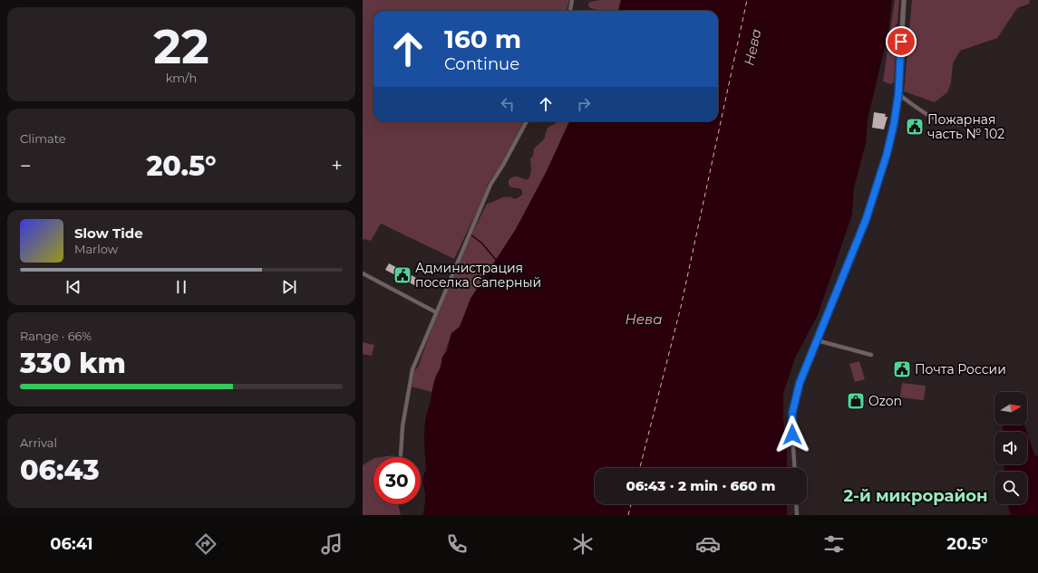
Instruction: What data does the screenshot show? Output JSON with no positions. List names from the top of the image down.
{
  "districts": ["2-й микрорайон"],
  "water": ["Нева"],
  "places": {
    "public building": ["Пожарная часть № 102", "Администрация поселка Саперный", "Почта России"],
    "shop": ["Ozon"]
  },
  "north": "right",
  "page": {
    "tile": [
      ["22", "km/h"],
      "Climate",
      ["Range · 66%", "330 km"],
      ["Arrival", "06:43"]
    ],
    "turn": ["160 m", "Continue"],
    "heat": ["−", "20.5°", "+"],
    "song": ["Slow Tide", "Marlow"],
    "limit": "30",
    "trip": "06:43 · 2 min · 660 m",
    "tabs": ["06:41", "20.5°"]
  }
}
